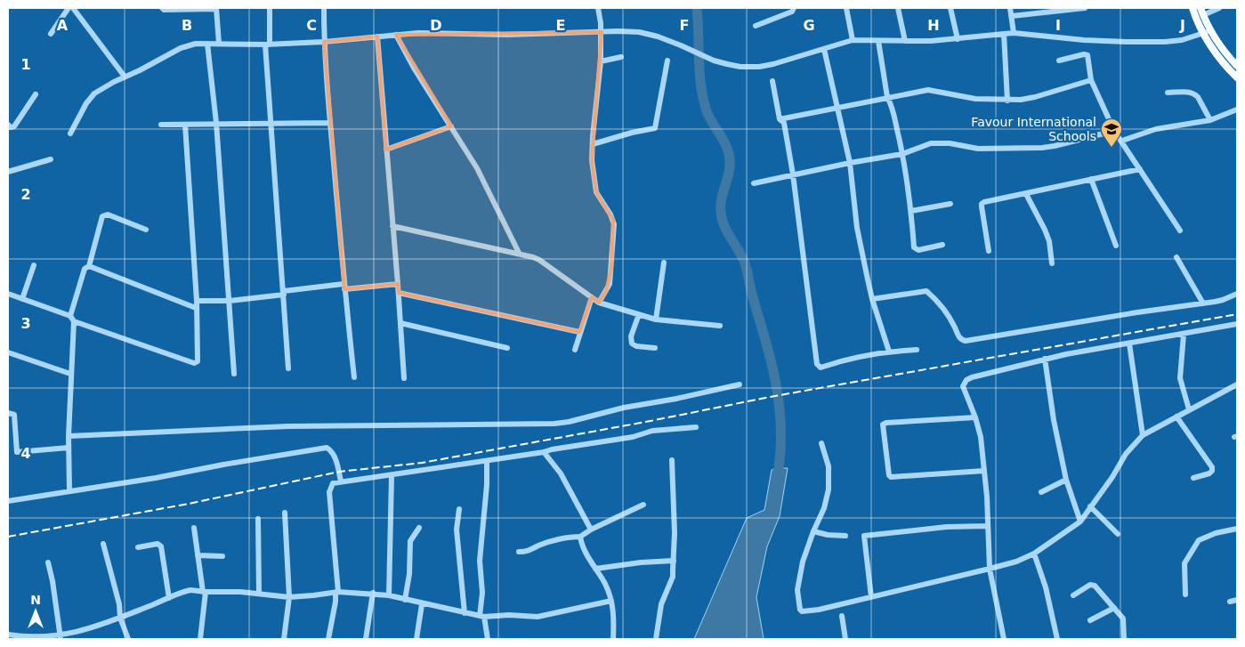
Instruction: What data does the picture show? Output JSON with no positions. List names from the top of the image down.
{
  "places": {
    "school or university": ["Favour International Schools"]
  },
  "north": "top",
  "grid": {
    "columns": [
      "A",
      "B",
      "C",
      "D",
      "E",
      "F",
      "G",
      "H",
      "I",
      "J"
    ],
    "rows": [
      "1",
      "2",
      "3",
      "4"
    ]
  }
}
